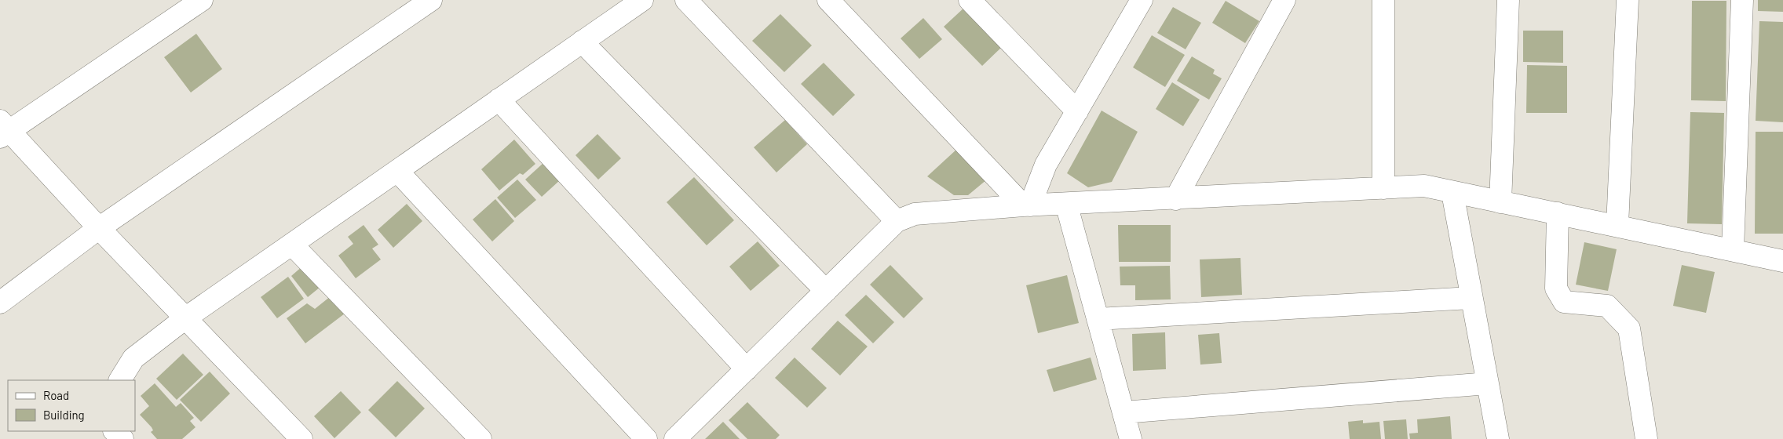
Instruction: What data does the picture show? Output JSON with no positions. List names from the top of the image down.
{
  "legend": ["Road", "Building"]
}
